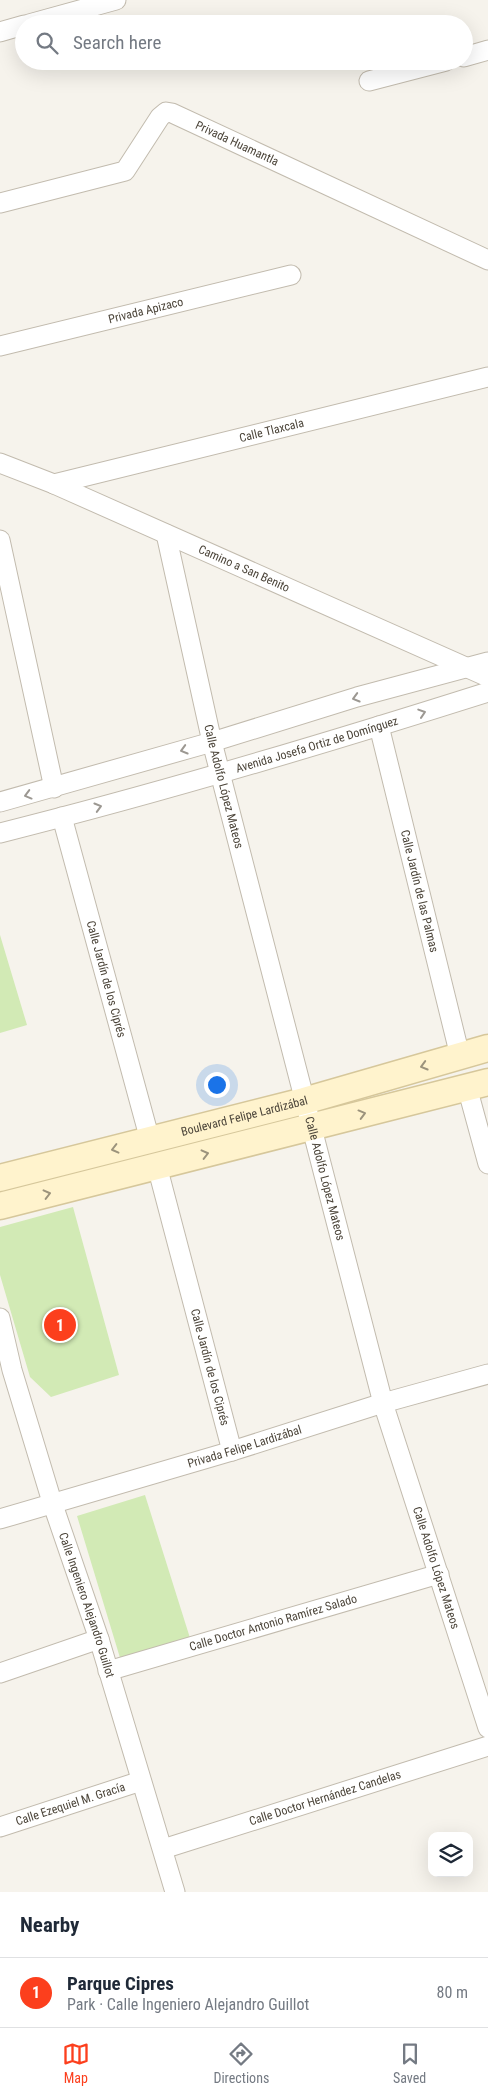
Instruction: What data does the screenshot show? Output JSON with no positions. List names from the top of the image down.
{
  "streets": {
    "main road": ["Boulevard Felipe Lardizábal"],
    "street": [
      "Privada Huamantla",
      "Privada Apizaco",
      "Calle Tlaxcala",
      "Camino a San Benito",
      "Avenida Josefa Ortiz de Domínguez",
      "Calle Adolfo López Mateos",
      "Calle Jardín de las Palmas",
      "Calle Jardín de los Ciprés",
      "Privada Felipe Lardizábal",
      "Calle Ingeniero Alejandro Guillot",
      "Calle Doctor Antonio Ramírez Salado",
      "Calle Doctor Hernández Candelas",
      "Calle Ezequiel M. Gracía"
    ]
  },
  "crossings": [
    ["Calle Tlaxcala", "Camino a San Benito"],
    ["Camino a San Benito", "Calle Adolfo López Mateos"],
    ["Avenida Josefa Ortiz de Domínguez", "Calle Adolfo López Mateos"],
    ["Avenida Josefa Ortiz de Domínguez", "Calle Jardín de las Palmas"],
    ["Avenida Josefa Ortiz de Domínguez", "Calle Jardín de los Ciprés"],
    ["Calle Adolfo López Mateos", "Boulevard Felipe Lardizábal"],
    ["Calle Adolfo López Mateos", "Privada Felipe Lardizábal"],
    ["Calle Adolfo López Mateos", "Calle Doctor Antonio Ramírez Salado"],
    ["Calle Jardín de las Palmas", "Boulevard Felipe Lardizábal"],
    ["Calle Jardín de los Ciprés", "Boulevard Felipe Lardizábal"],
    ["Calle Jardín de los Ciprés", "Privada Felipe Lardizábal"],
    ["Privada Felipe Lardizábal", "Calle Ingeniero Alejandro Guillot"],
    ["Calle Ingeniero Alejandro Guillot", "Calle Doctor Antonio Ramírez Salado"],
    ["Calle Ingeniero Alejandro Guillot", "Calle Doctor Hernández Candelas"],
    ["Calle Ingeniero Alejandro Guillot", "Calle Ezequiel M. Gracía"]
  ],
  "page": {
    "search": "Search here",
    "pins": "1",
    "heading": "Nearby",
    "list": [
      {
        "mark": "1",
        "name": "Parque Cipres",
        "note": "Park · Calle Ingeniero Alejandro Guillot",
        "value": "80 m"
      }
    ],
    "nav": ["Map", "Directions", "Saved"]
  }
}
